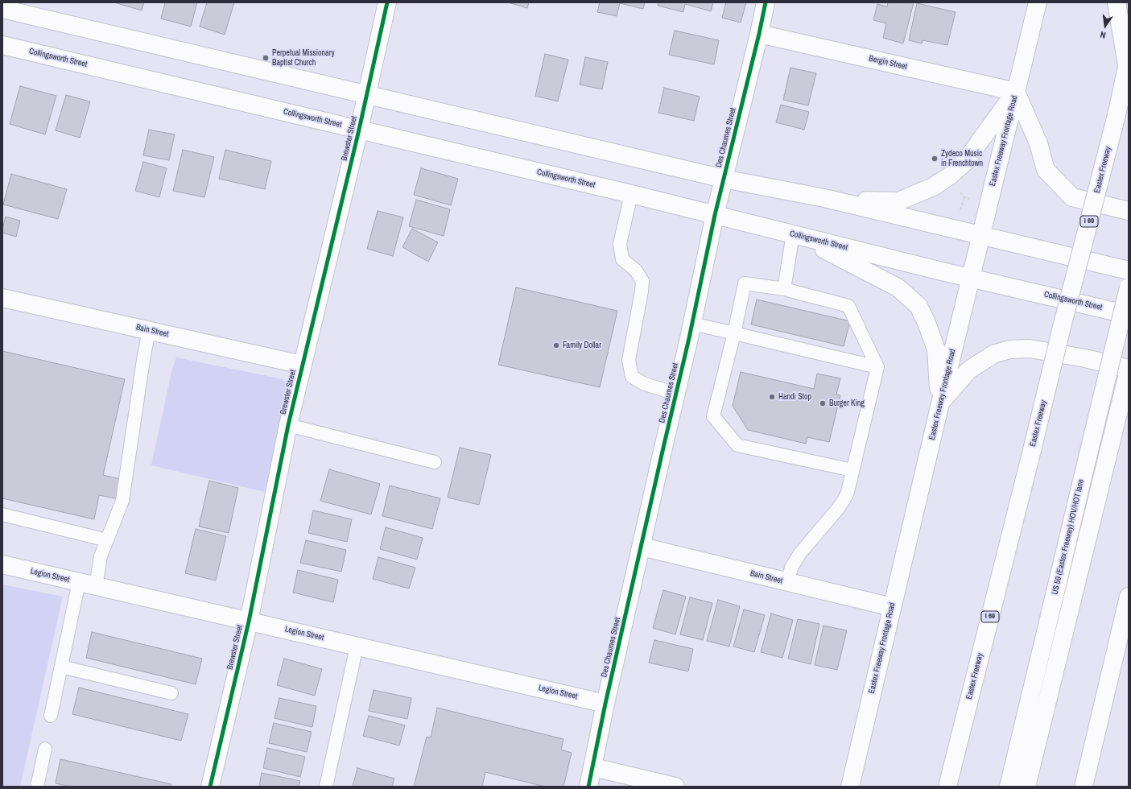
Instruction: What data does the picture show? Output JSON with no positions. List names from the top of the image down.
{
  "streets": {
    "main road": [
      "Collingsworth Street",
      "Bergin Street",
      "Des Chaumes Street",
      "Brewster Street",
      "Eastex Freeway Frontage Road",
      "Eastex Freeway",
      "I 69",
      "Bain Street",
      "US 59 (Eastex Freeway) HOV/HOT lane",
      "Legion Street"
    ]
  },
  "crossings": [
    ["Collingsworth Street", "Des Chaumes Street"],
    ["Collingsworth Street", "Brewster Street"],
    ["Collingsworth Street", "Eastex Freeway Frontage Road"],
    ["Bergin Street", "Des Chaumes Street"],
    ["Bergin Street", "Eastex Freeway Frontage Road"],
    ["Des Chaumes Street", "Bain Street"],
    ["Des Chaumes Street", "Legion Street"],
    ["Brewster Street", "Bain Street"],
    ["Brewster Street", "Legion Street"],
    ["Eastex Freeway Frontage Road", "Bain Street"]
  ],
  "places": [
    "Perpetual Missionary Baptist Church",
    "Zydeco Music in Frenchtown",
    "Family Dollar",
    "Handi Stop",
    "Burger King"
  ],
  "north": "bottom"
}
